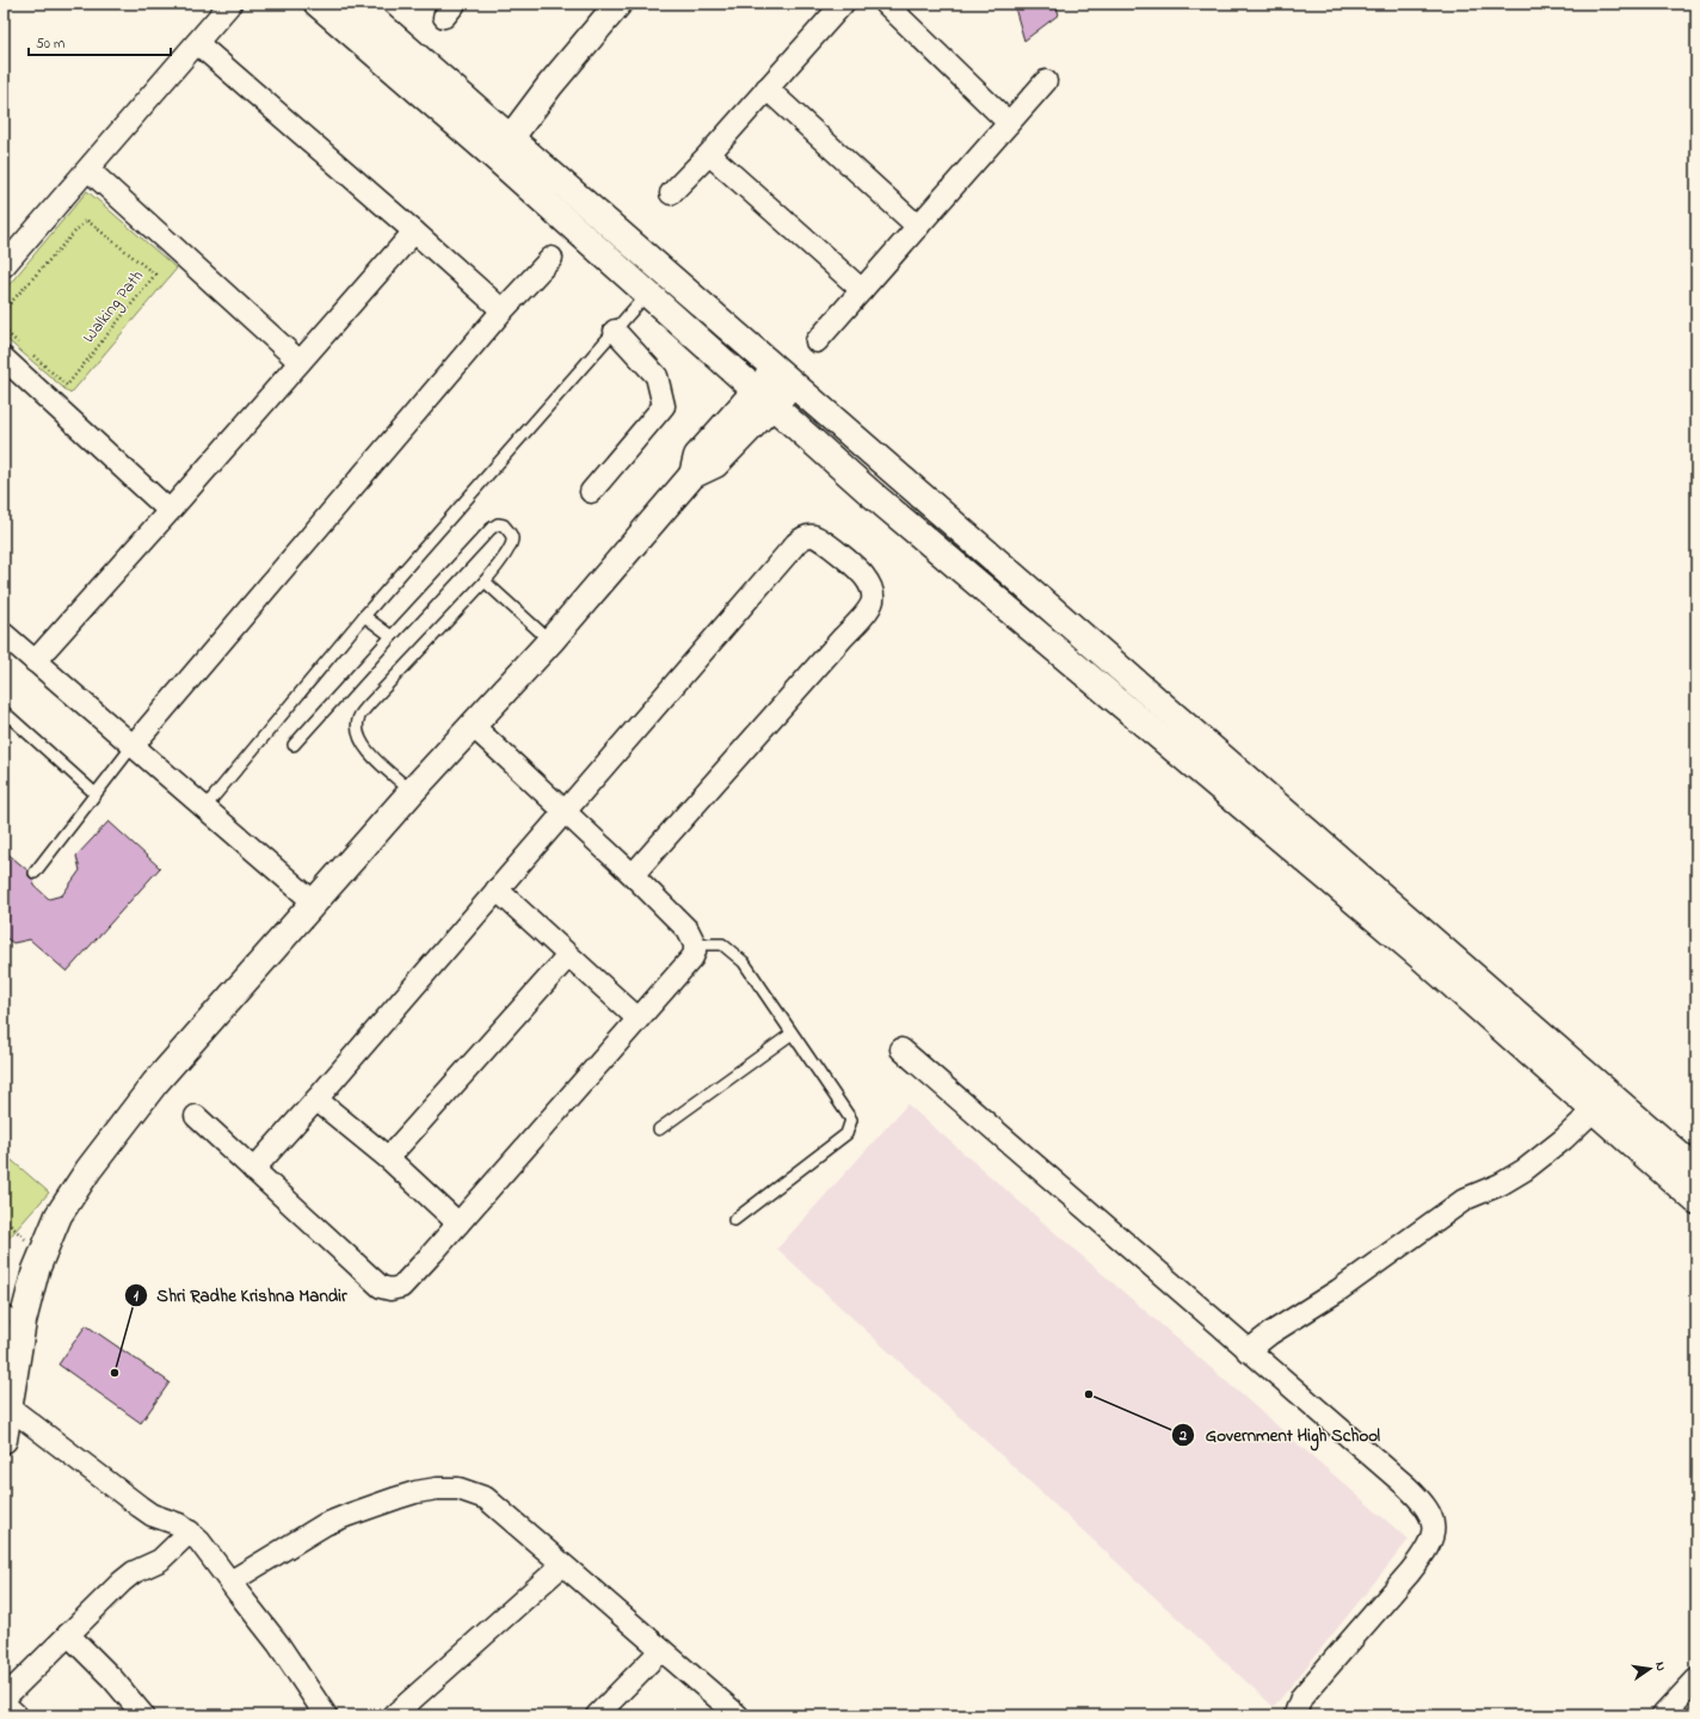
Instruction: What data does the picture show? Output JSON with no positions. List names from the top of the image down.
{
  "streets": {
    "path": ["Walking Path"]
  },
  "places": ["Shri Radhe Krishna Mandir", "Government High School"],
  "scale_bar": "50 m",
  "north": "right"
}
